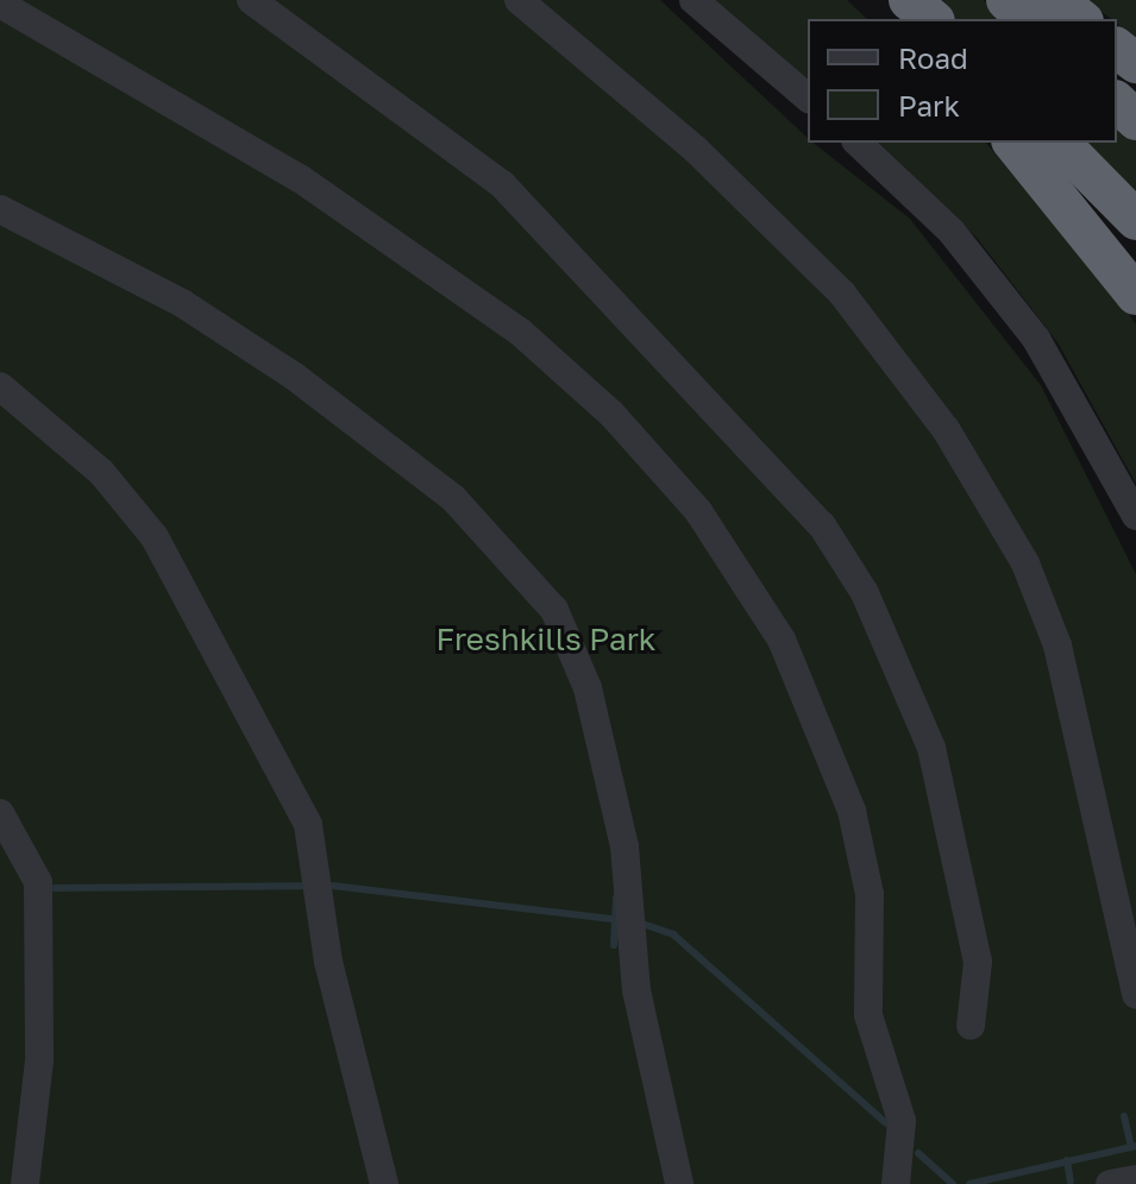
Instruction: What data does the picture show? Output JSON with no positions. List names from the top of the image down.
{
  "parks": ["Freshkills Park"],
  "legend": ["Road", "Park"]
}
